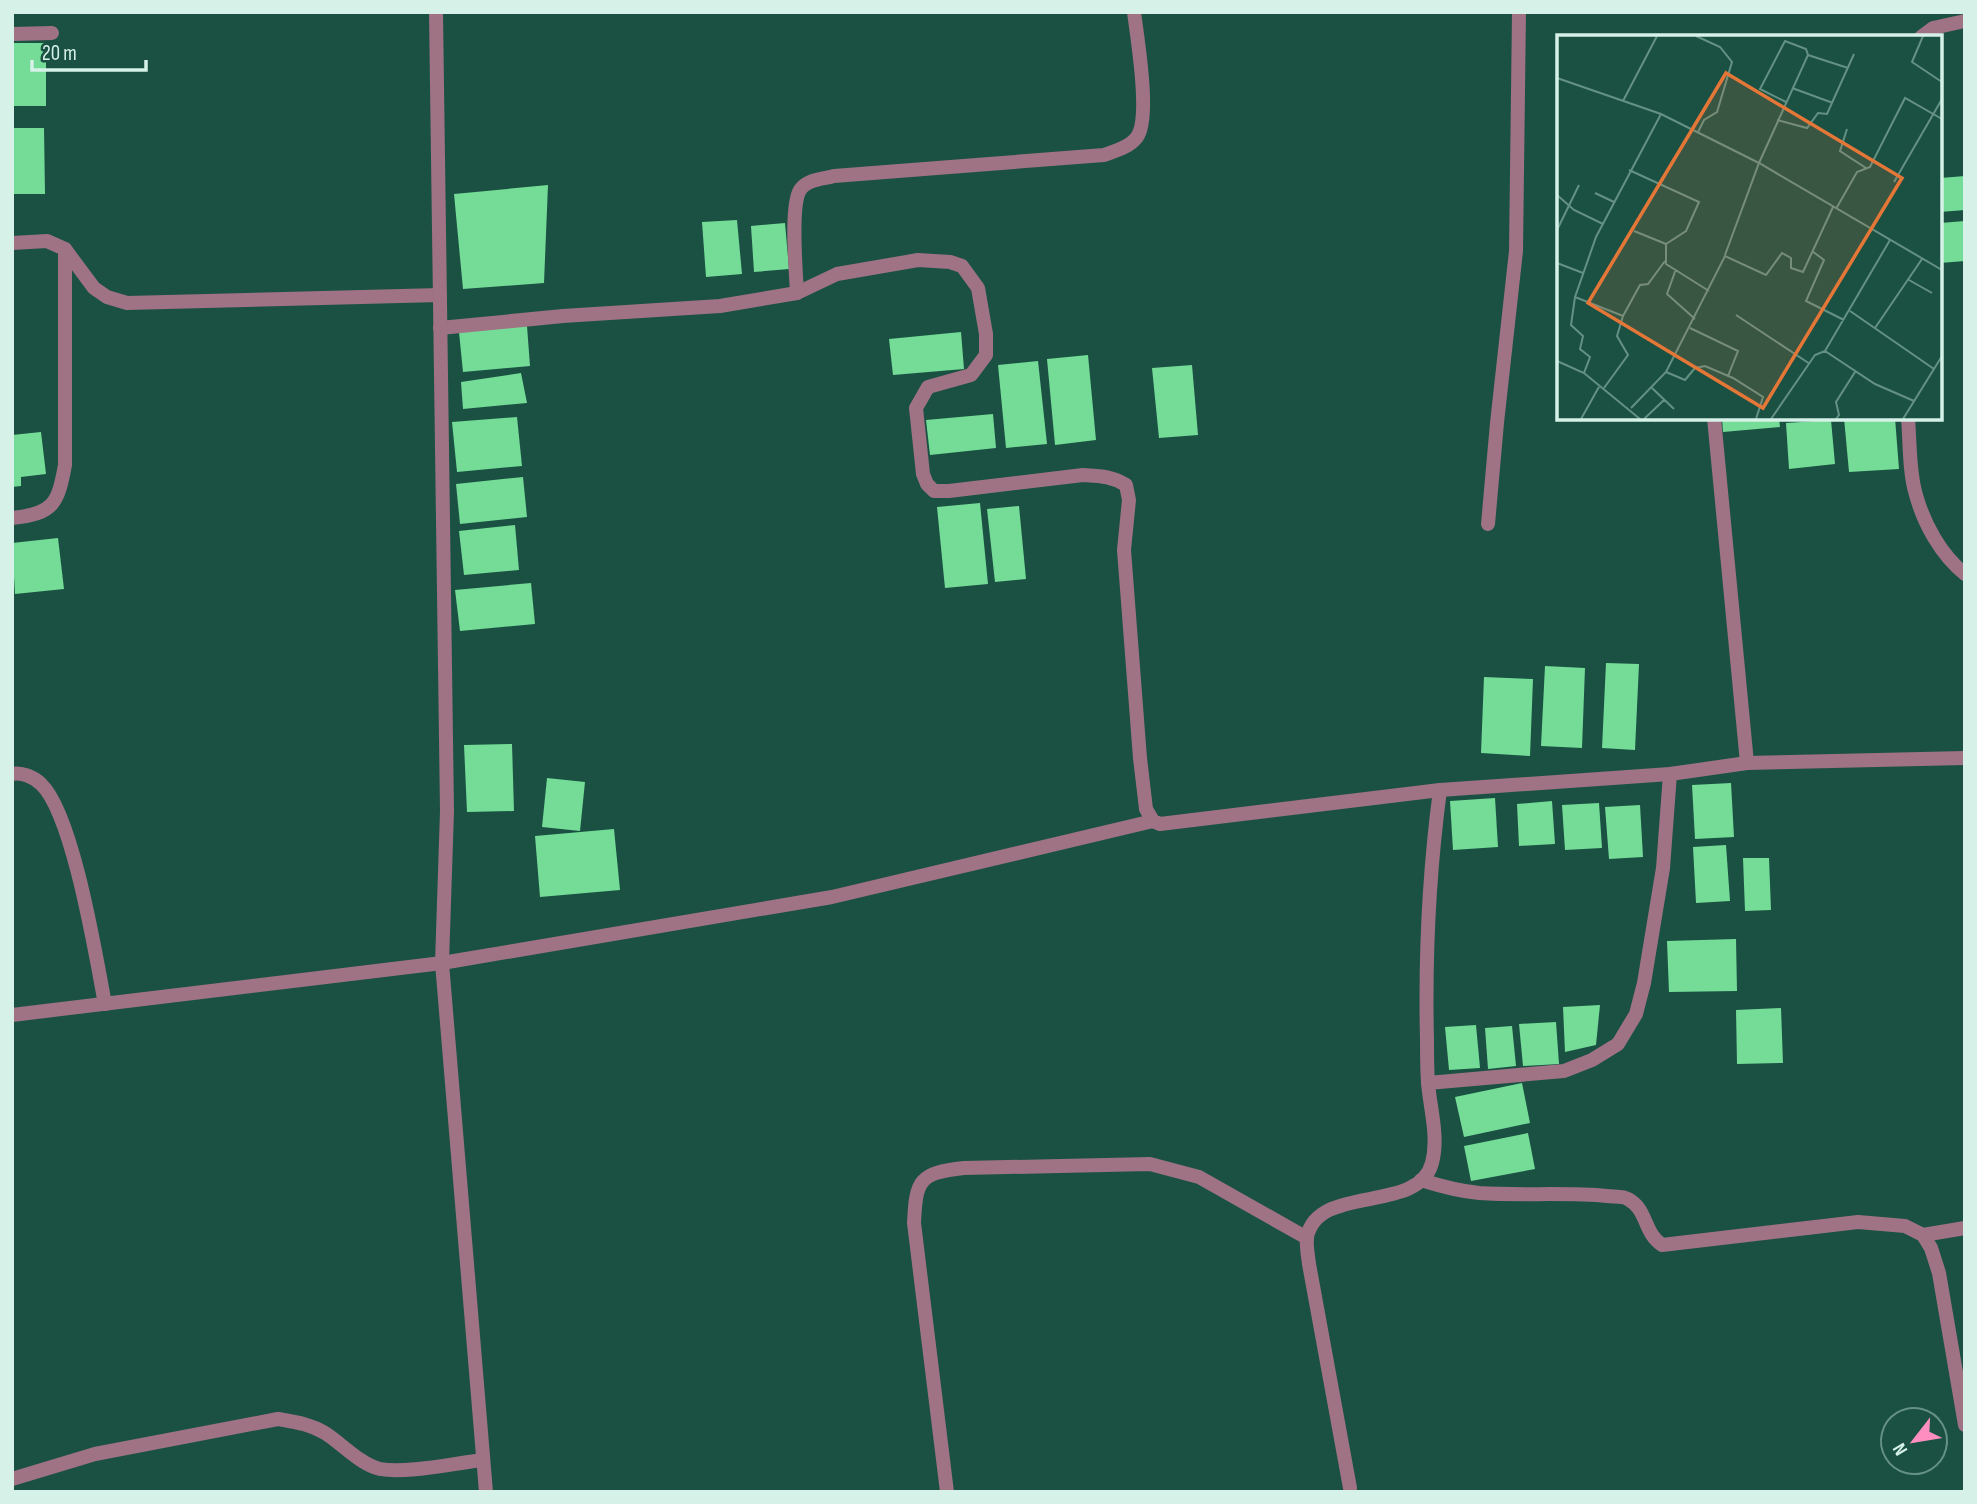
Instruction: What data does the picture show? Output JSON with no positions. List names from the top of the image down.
{
  "scale_bar": "20 m",
  "north": "bottom left"
}
